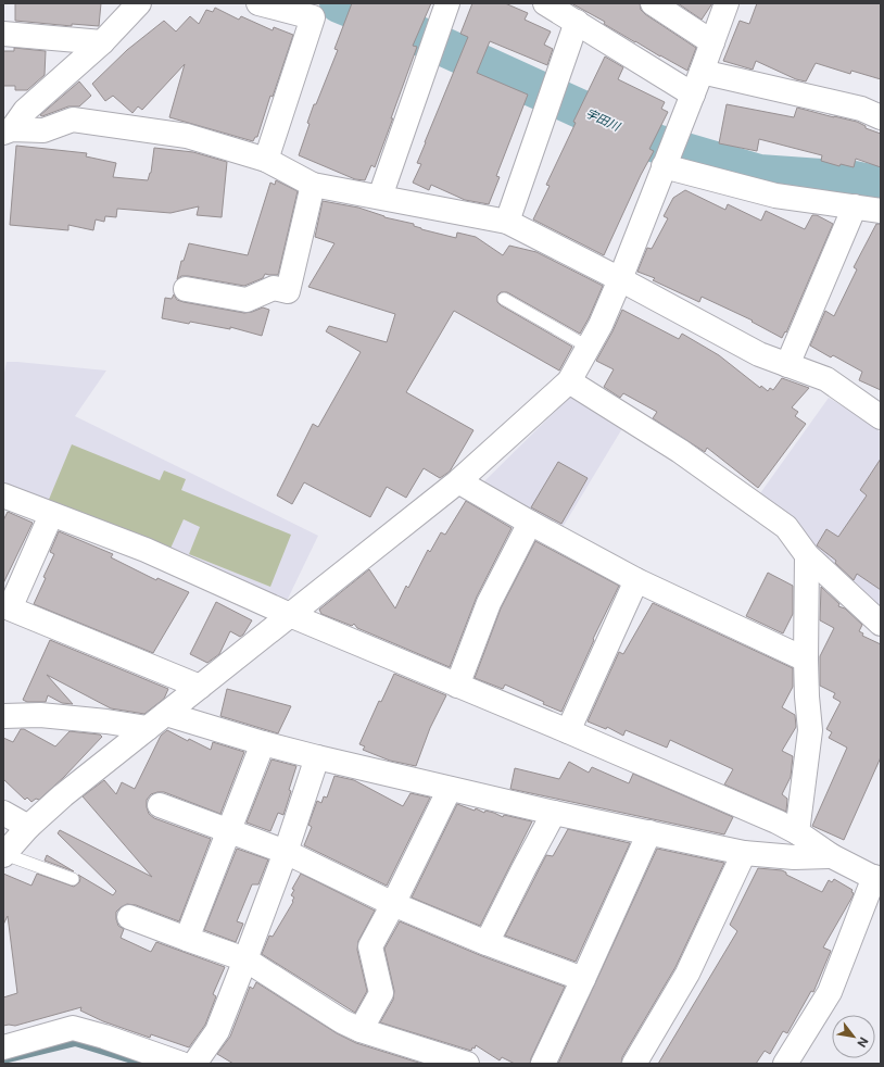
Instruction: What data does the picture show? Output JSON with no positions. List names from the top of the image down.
{
  "water": ["宇田川"],
  "north": "bottom right"
}
